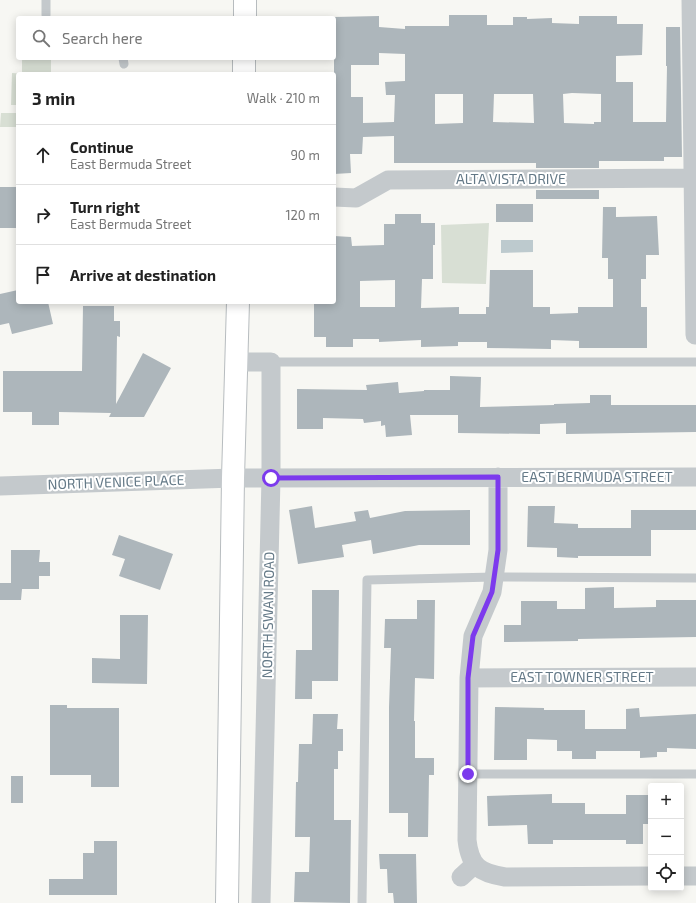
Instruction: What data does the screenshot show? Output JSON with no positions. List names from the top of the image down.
{
  "streets": {
    "street": [
      "ALTA VISTA DRIVE",
      "EAST BERMUDA STREET",
      "NORTH VENICE PLACE",
      "NORTH SWAN ROAD",
      "EAST TOWNER STREET"
    ]
  },
  "crossings": [
    ["EAST BERMUDA STREET", "NORTH VENICE PLACE"],
    ["EAST BERMUDA STREET", "NORTH SWAN ROAD"]
  ],
  "page": {
    "search": "Search here",
    "heading": ["3 min", "Walk · 210 m"],
    "list": [
      ["Continue", "East Bermuda Street", "90 m"],
      ["Turn right", "East Bermuda Street", "120 m"],
      "Arrive at destination"
    ],
    "map_buttons": ["+", "−"]
  }
}
